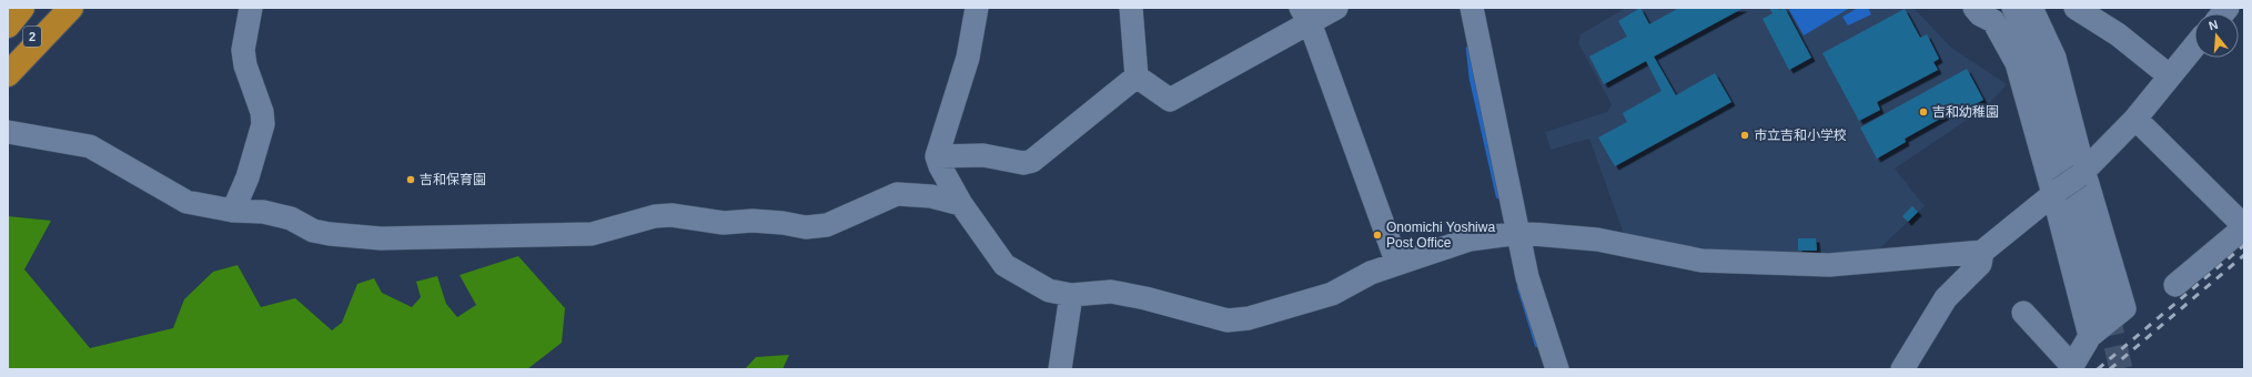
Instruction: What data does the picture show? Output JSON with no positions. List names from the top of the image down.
{
  "streets": {
    "highway": ["2"]
  },
  "places": [
    "吉和幼稚園",
    "市立吉和小学校",
    "吉和保育園",
    "Onomichi Yoshiwa Post Office"
  ],
  "north": "top"
}
